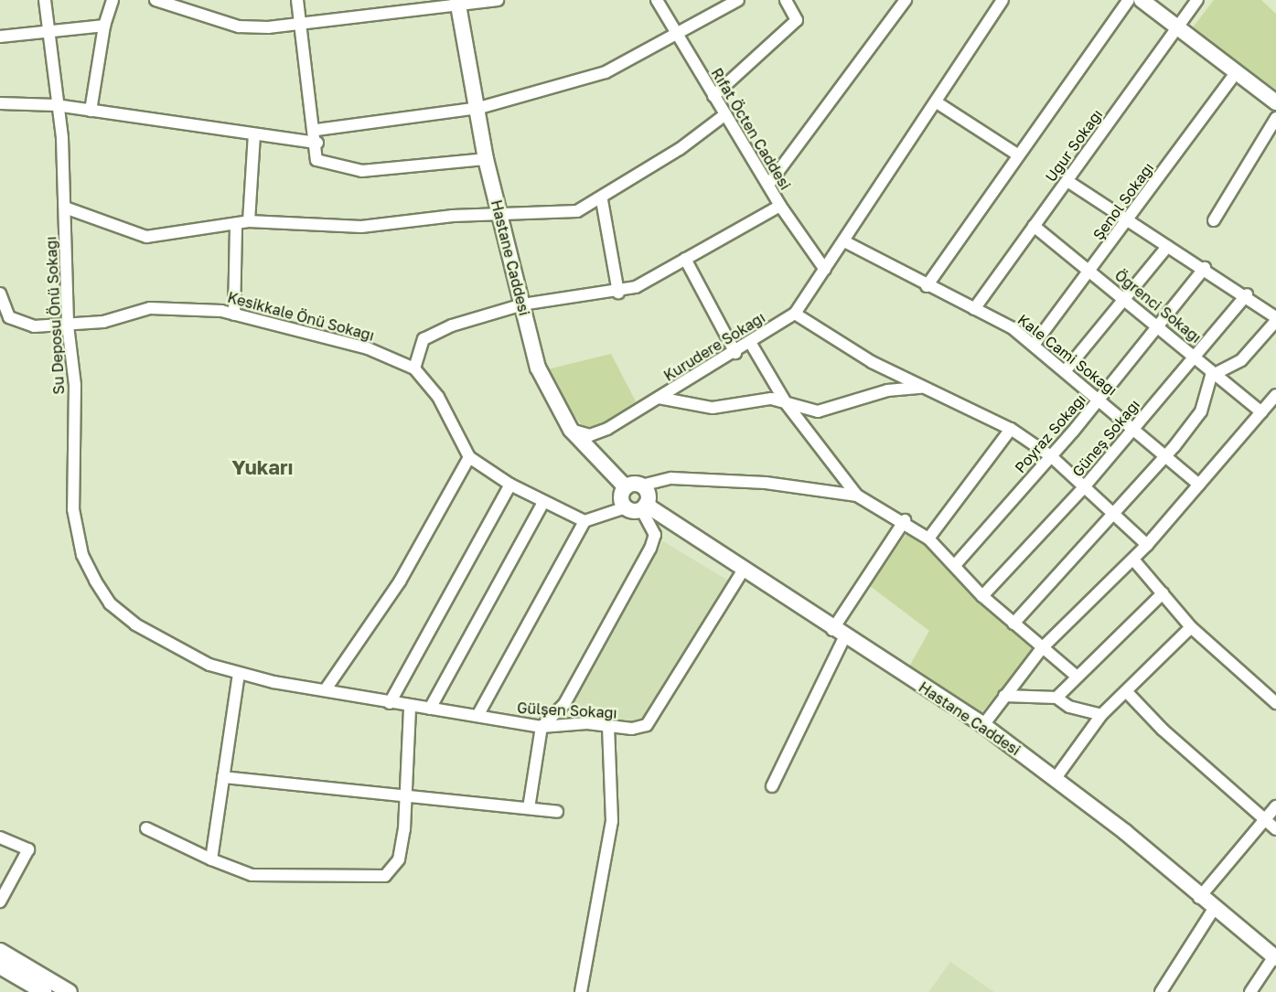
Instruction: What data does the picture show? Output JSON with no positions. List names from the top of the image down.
{
  "streets": {
    "street": [
      "Rıfat Öcten Caddesi",
      "Uğur Sokağı",
      "Şenol Sokağı",
      "Hastane Caddesi",
      "Öğrenci Sokağı",
      "Su Deposu Önü Sokağı",
      "Kesikkale Önü Sokağı",
      "Kurudere Sokağı",
      "Kale Cami Sokağı",
      "Poyraz Sokağı",
      "Güneş Sokağı",
      "Gülşen Sokağı"
    ]
  },
  "crossings": [
    ["Rıfat Öcten Caddesi", "Kurudere Sokağı"],
    ["Uğur Sokağı", "Öğrenci Sokağı"],
    ["Uğur Sokağı", "Kale Cami Sokağı"],
    ["Şenol Sokağı", "Öğrenci Sokağı"],
    ["Şenol Sokağı", "Kale Cami Sokağı"],
    ["Hastane Caddesi", "Kurudere Sokağı"],
    ["Hastane Caddesi", "Gülşen Sokağı"],
    ["Öğrenci Sokağı", "Poyraz Sokağı"],
    ["Öğrenci Sokağı", "Güneş Sokağı"],
    ["Su Deposu Önü Sokağı", "Kesikkale Önü Sokağı"],
    ["Su Deposu Önü Sokağı", "Gülşen Sokağı"],
    ["Kurudere Sokağı", "Kale Cami Sokağı"],
    ["Kale Cami Sokağı", "Poyraz Sokağı"],
    ["Kale Cami Sokağı", "Güneş Sokağı"]
  ],
  "districts": ["Yukarı"]
}
